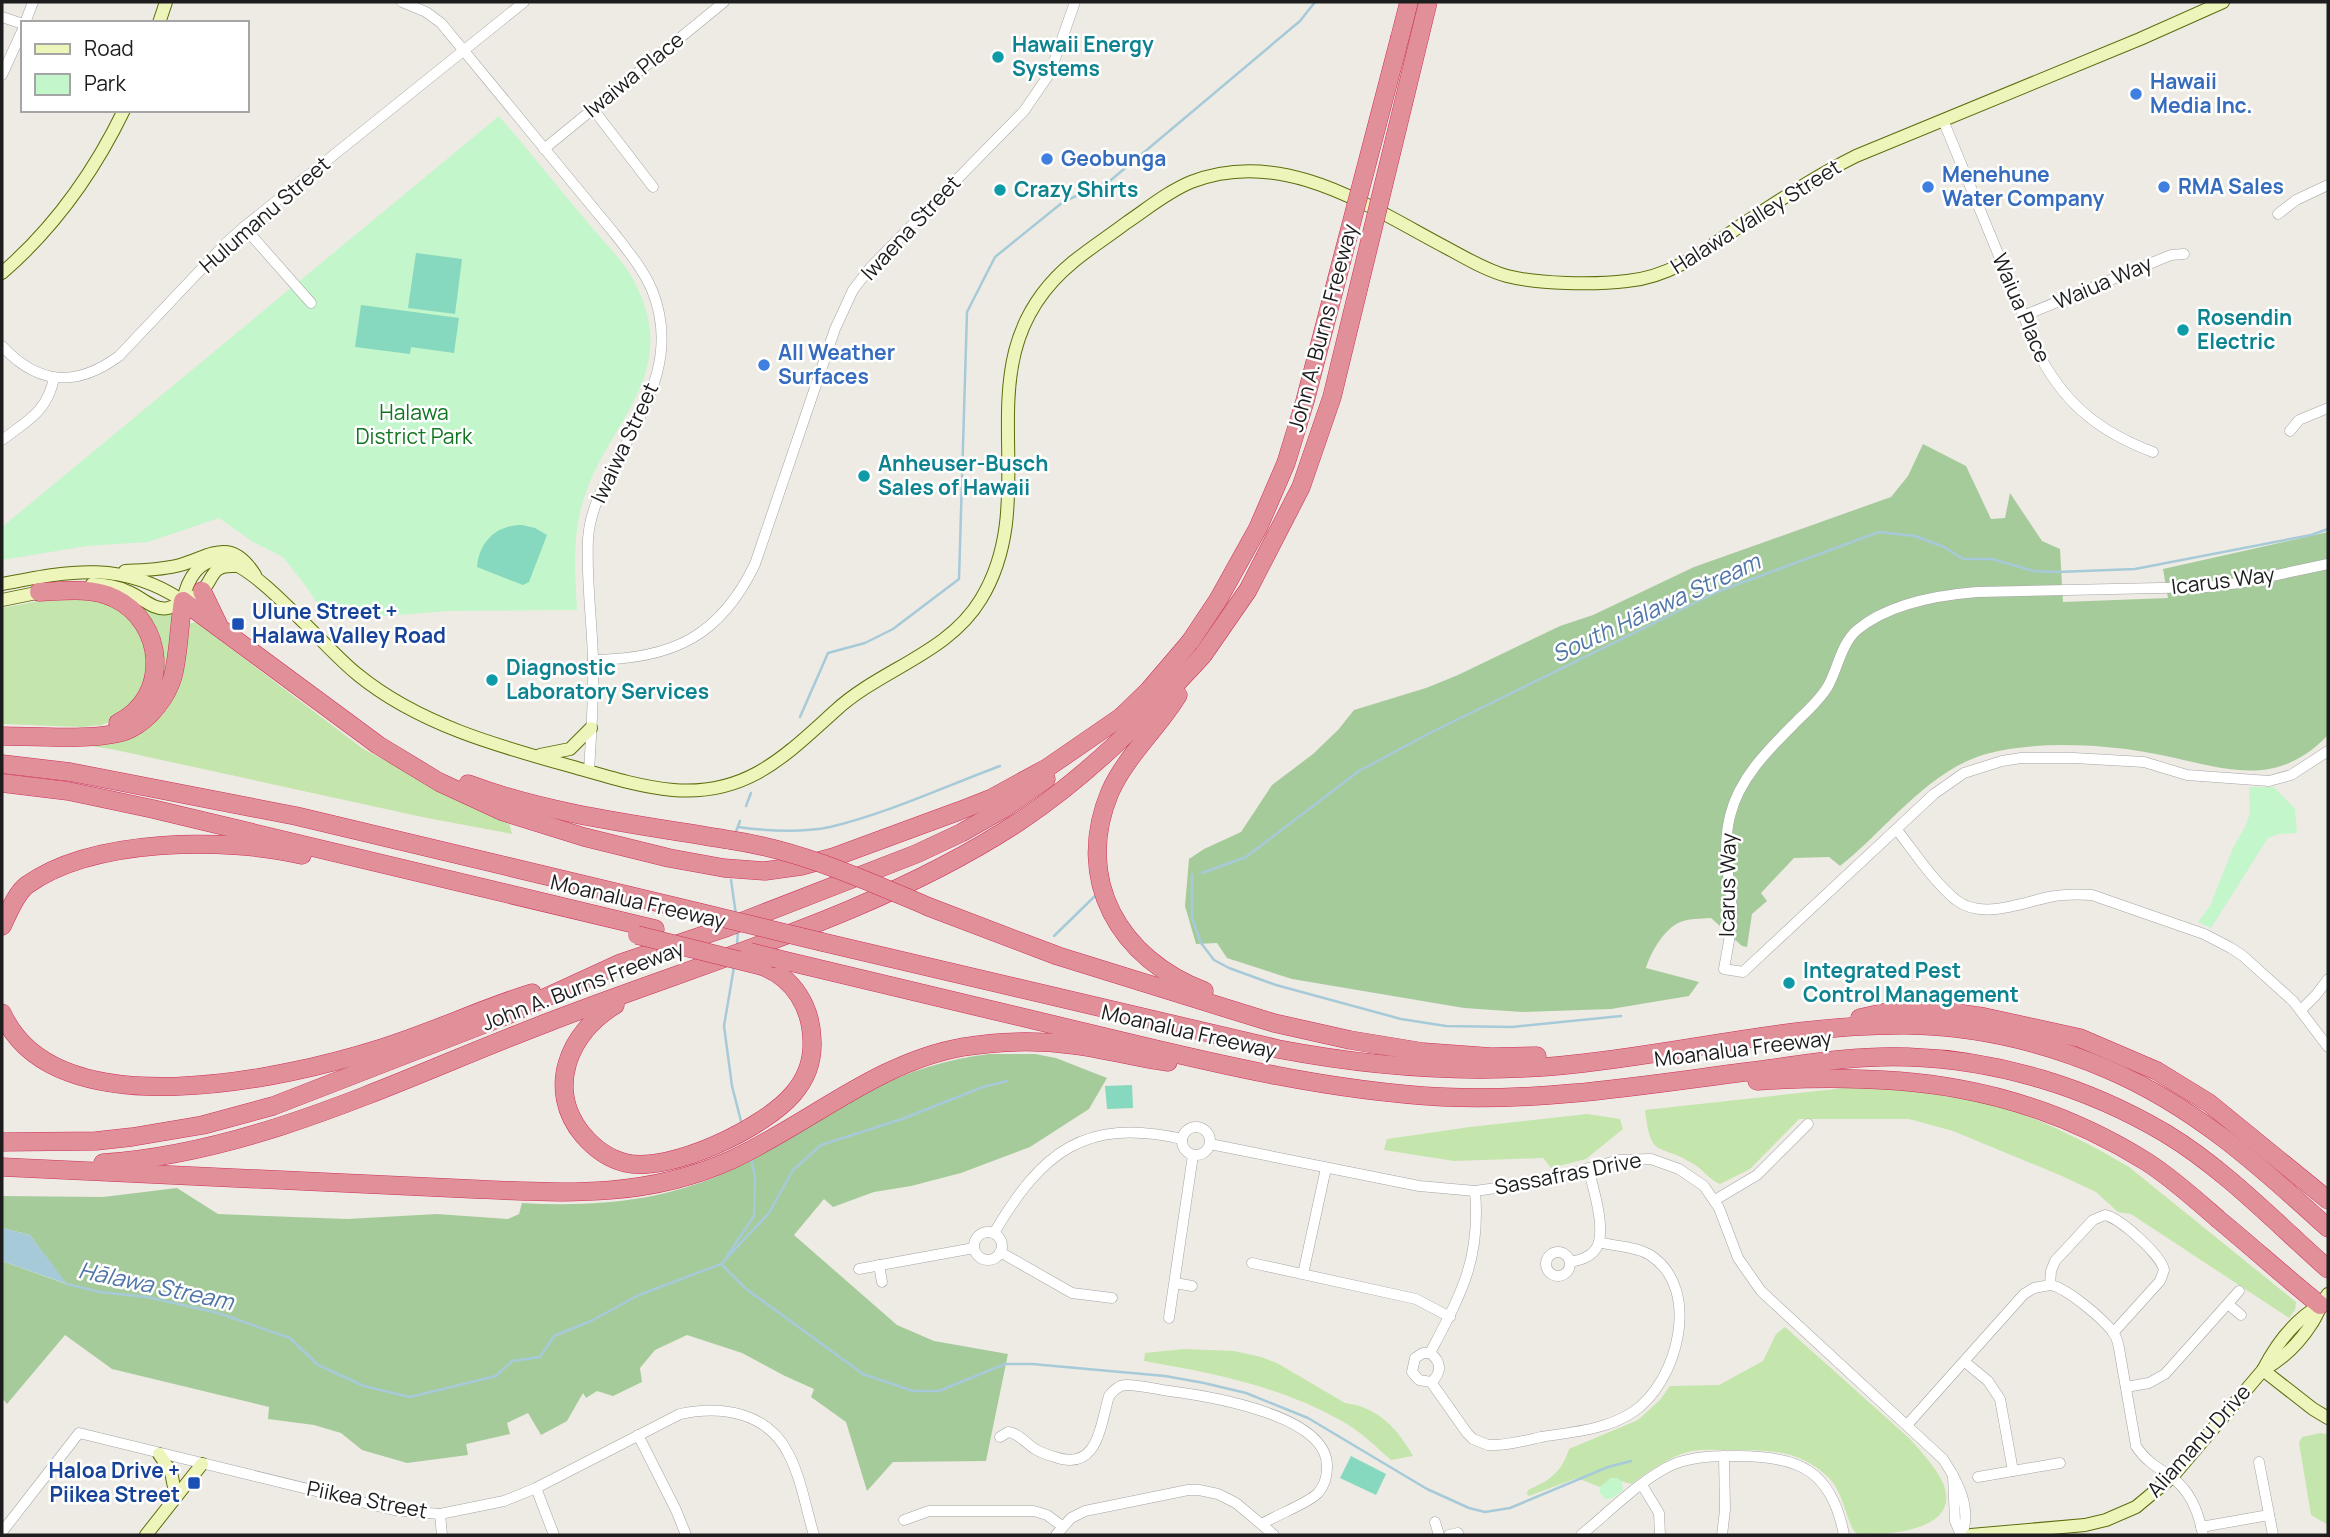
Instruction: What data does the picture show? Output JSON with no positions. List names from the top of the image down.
{
  "streets": {
    "highway": ["John A. Burns Freeway", "Moanalua Freeway"],
    "street": [
      "Iwaiwa Place",
      "Hulumanu Street",
      "Halawa Valley Street",
      "Iwaena Street",
      "Waiua Way",
      "Waiua Place",
      "Iwaiwa Street",
      "Icarus Way",
      "Sassafras Drive",
      "Aliamanu Drive",
      "Piikea Street"
    ]
  },
  "crossings": [
    ["Iwaiwa Place", "Iwaiwa Street"],
    ["Hulumanu Street", "Iwaiwa Street"],
    ["Halawa Valley Street", "Waiua Place"],
    ["Halawa Valley Street", "Iwaiwa Street"],
    ["Iwaena Street", "Iwaiwa Street"],
    ["Waiua Way", "Waiua Place"]
  ],
  "water": ["South Hālawa Stream", "Hālawa Stream"],
  "parks": ["Halawa District Park"],
  "places": {
    "other": [
      "Hawaii Energy Systems",
      "Hawaii Media Inc.",
      "Geobunga",
      "Menehune Water Company",
      "RMA Sales",
      "Crazy Shirts",
      "Rosendin Electric",
      "All Weather Surfaces",
      "Anheuser-Busch Sales of Hawaii",
      "Diagnostic Laboratory Services",
      "Integrated Pest Control Management"
    ],
    "transit": ["Ulune Street + Halawa Valley Road", "Haloa Drive + Piikea Street"]
  },
  "legend": ["Road", "Park"]
}
